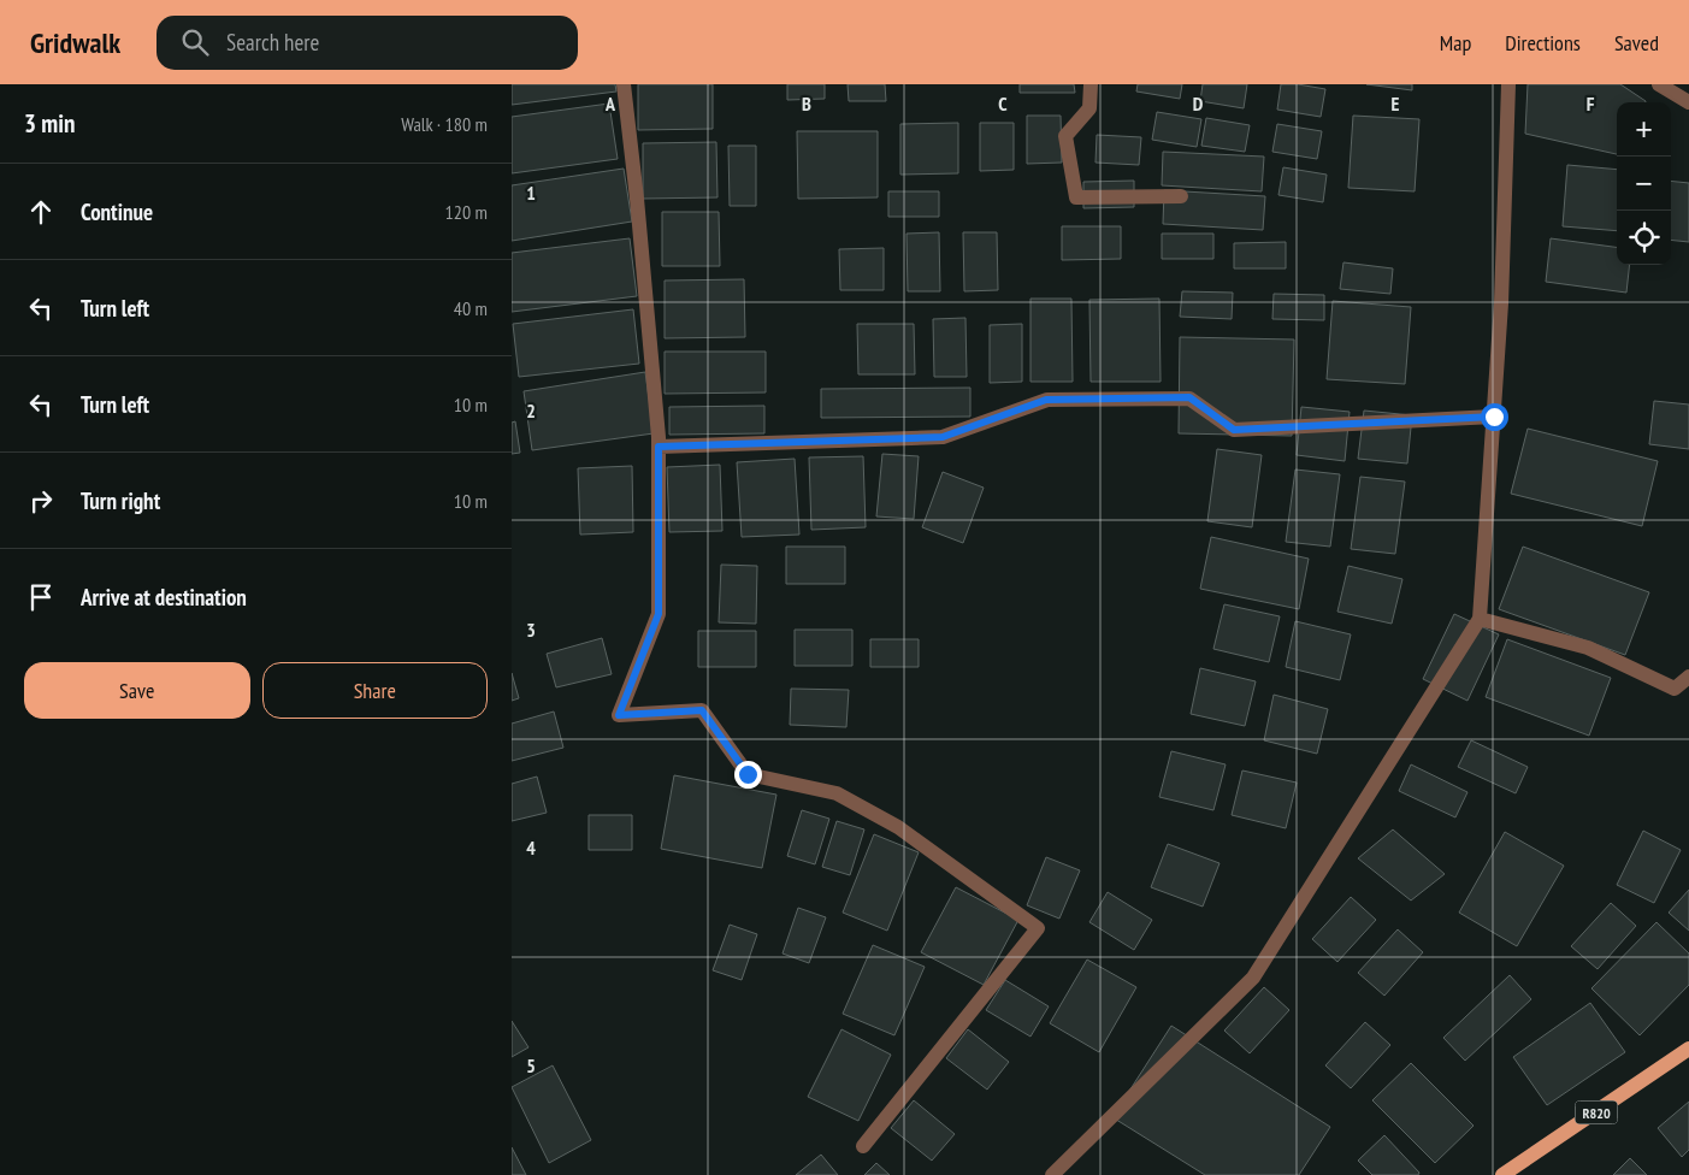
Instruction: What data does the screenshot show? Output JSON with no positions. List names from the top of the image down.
{
  "streets": {
    "main road": ["R820"]
  },
  "page": {
    "header": "Gridwalk",
    "search": "Search here",
    "nav": ["Map", "Directions", "Saved"],
    "heading": ["3 min", "Walk · 180 m"],
    "map_buttons": ["+", "−"],
    "list": [
      ["Continue", "120 m"],
      ["Turn left", "40 m"],
      ["Turn left", "10 m"],
      ["Turn right", "10 m"],
      "Arrive at destination"
    ],
    "buttons": ["Save", "Share"]
  },
  "grid": {
    "columns": [
      "A",
      "B",
      "C",
      "D",
      "E",
      "F"
    ],
    "rows": [
      "1",
      "2",
      "3",
      "4",
      "5"
    ]
  }
}
